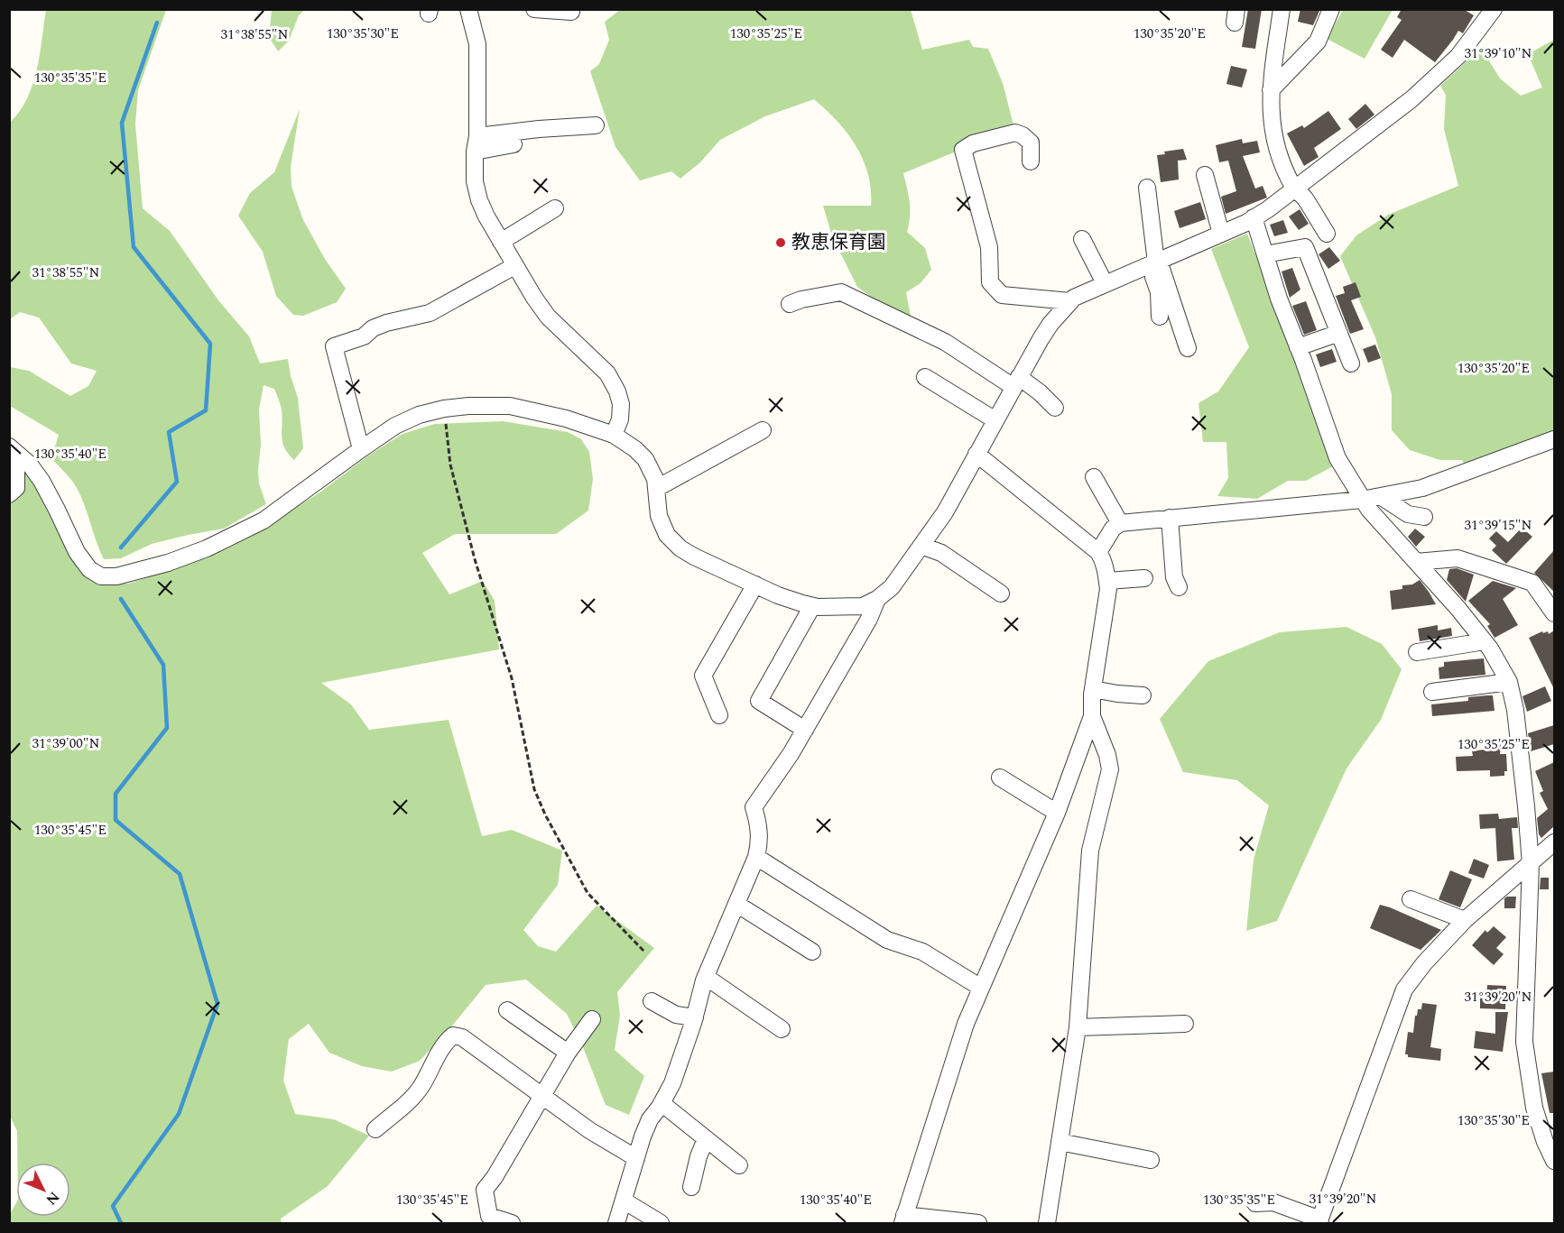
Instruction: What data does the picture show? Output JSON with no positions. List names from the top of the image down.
{
  "places": ["教恵保育園"],
  "north": "bottom right",
  "coordinates": [
    "130°35'30\"E",
    "130°35'25\"E",
    "130°35'20\"E",
    "31°38'55\"N",
    "31°39'10\"N",
    "130°35'35\"E",
    "130°35'40\"E",
    "31°39'15\"N",
    "31°39'00\"N",
    "130°35'45\"E",
    "31°39'20\"N"
  ]
}
